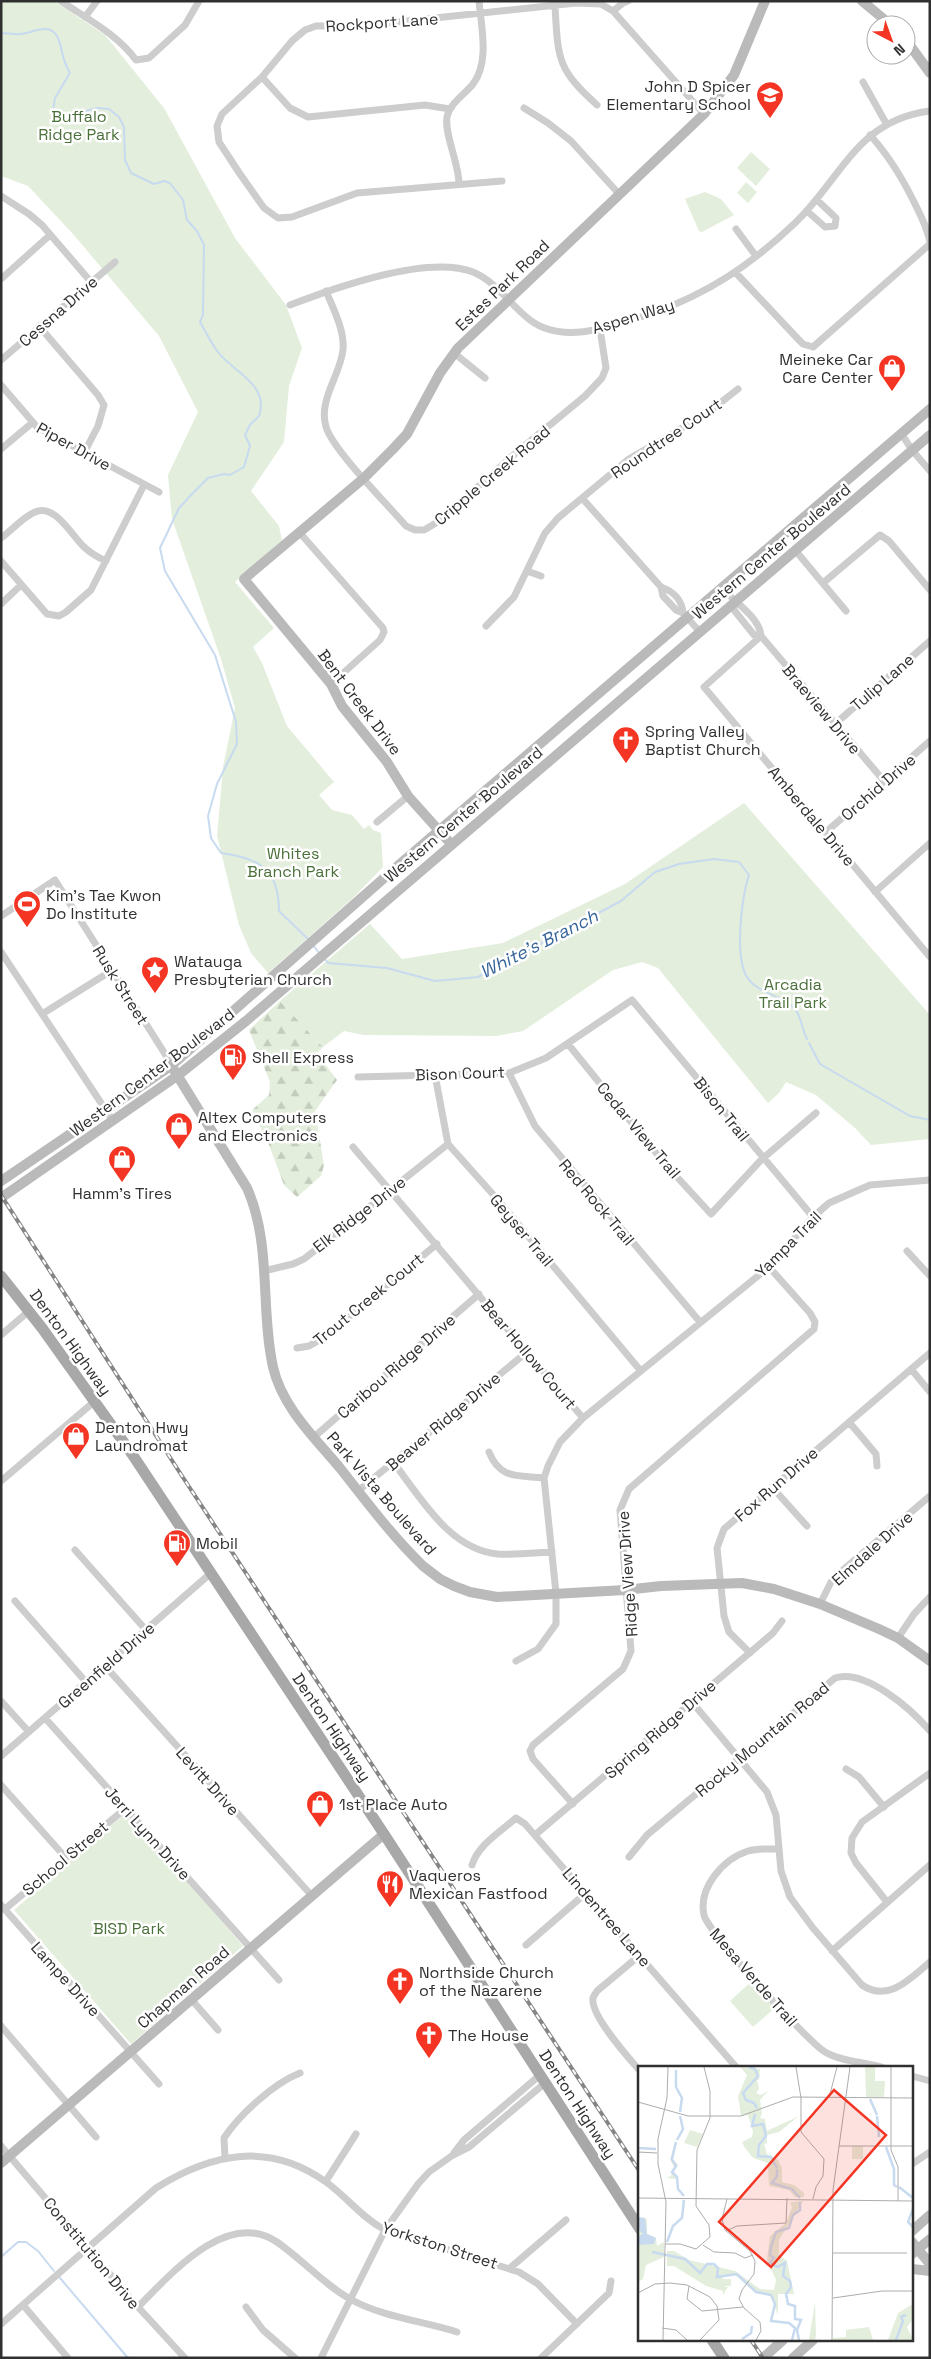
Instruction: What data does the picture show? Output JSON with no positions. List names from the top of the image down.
{
  "streets": {
    "main road": ["Denton Highway"],
    "street": [
      "Rockport Lane",
      "Estes Park Road",
      "Cessna Drive",
      "Aspen Way",
      "Roundtree Court",
      "Piper Drive",
      "Cripple Creek Road",
      "Western Center Boulevard",
      "Tulip Lane",
      "Bent Creek Drive",
      "Braeview Drive",
      "Orchid Drive",
      "Amberdale Drive",
      "Rusk Street",
      "Bison Court",
      "Bison Trail",
      "Cedar View Trail",
      "Red Rock Trail",
      "Elk Ridge Drive",
      "Geyser Trail",
      "Yampa Trail",
      "Trout Creek Court",
      "Bear Hollow Court",
      "Caribou Ridge Drive",
      "Beaver Ridge Drive",
      "Fox Run Drive",
      "Park Vista Boulevard",
      "Elmdale Drive",
      "Ridge View Drive",
      "Greenfield Drive",
      "Spring Ridge Drive",
      "Rocky Mountain Road",
      "Levitt Drive",
      "Jerri Lynn Drive",
      "School Street",
      "Lindentree Lane",
      "Mesa Verde Trail",
      "Lampe Drive",
      "Chapman Road",
      "Yorkston Street",
      "Constitution Drive"
    ]
  },
  "crossings": [
    ["Rockport Lane", "Estes Park Road"],
    ["Estes Park Road", "Aspen Way"],
    ["Estes Park Road", "Cripple Creek Road"],
    ["Estes Park Road", "Bent Creek Drive"],
    ["Aspen Way", "Cripple Creek Road"],
    ["Western Center Boulevard", "Bent Creek Drive"],
    ["Western Center Boulevard", "Braeview Drive"],
    ["Western Center Boulevard", "Rusk Street"],
    ["Western Center Boulevard", "Park Vista Boulevard"],
    ["Tulip Lane", "Braeview Drive"],
    ["Braeview Drive", "Orchid Drive"],
    ["Braeview Drive", "Amberdale Drive"],
    ["Orchid Drive", "Amberdale Drive"],
    ["Rusk Street", "Park Vista Boulevard"],
    ["Bison Court", "Bison Trail"],
    ["Bison Court", "Cedar View Trail"],
    ["Bison Court", "Red Rock Trail"],
    ["Bison Court", "Geyser Trail"],
    ["Bison Trail", "Cedar View Trail"],
    ["Bison Trail", "Yampa Trail"],
    ["Red Rock Trail", "Yampa Trail"],
    ["Elk Ridge Drive", "Geyser Trail"],
    ["Elk Ridge Drive", "Bear Hollow Court"],
    ["Elk Ridge Drive", "Park Vista Boulevard"],
    ["Geyser Trail", "Yampa Trail"],
    ["Yampa Trail", "Bear Hollow Court"],
    ["Yampa Trail", "Ridge View Drive"],
    ["Trout Creek Court", "Bear Hollow Court"],
    ["Denton Highway", "Greenfield Drive"],
    ["Denton Highway", "Chapman Road"],
    ["Bear Hollow Court", "Caribou Ridge Drive"],
    ["Bear Hollow Court", "Beaver Ridge Drive"],
    ["Bear Hollow Court", "Park Vista Boulevard"],
    ["Caribou Ridge Drive", "Park Vista Boulevard"],
    ["Beaver Ridge Drive", "Park Vista Boulevard"],
    ["Fox Run Drive", "Park Vista Boulevard"],
    ["Fox Run Drive", "Spring Ridge Drive"],
    ["Park Vista Boulevard", "Elmdale Drive"],
    ["Park Vista Boulevard", "Ridge View Drive"],
    ["Ridge View Drive", "Spring Ridge Drive"],
    ["Greenfield Drive", "Levitt Drive"],
    ["Greenfield Drive", "Jerri Lynn Drive"],
    ["Spring Ridge Drive", "Lindentree Lane"],
    ["Levitt Drive", "Chapman Road"],
    ["Jerri Lynn Drive", "School Street"],
    ["Jerri Lynn Drive", "Chapman Road"],
    ["School Street", "Lampe Drive"],
    ["Lampe Drive", "Chapman Road"],
    ["Chapman Road", "Constitution Drive"],
    ["Yorkston Street", "Constitution Drive"]
  ],
  "water": ["White's Branch"],
  "parks": [
    "Buffalo Ridge Park",
    "Whites Branch Park",
    "Arcadia Trail Park",
    "BISD Park"
  ],
  "places": {
    "school or university": ["John D Spicer Elementary School"],
    "shop": [
      "Meineke Car Care Center",
      "Altex Computers and Electronics",
      "Hamm's Tires",
      "Denton Hwy Laundromat",
      "1st Place Auto"
    ],
    "church": ["Spring Valley Baptist Church", "Northside Church of the Nazarene", "The House"],
    "sports": ["Kim's Tae Kwon Do Institute"],
    "place": ["Watauga Presbyterian Church"],
    "fuel station": ["Shell Express", "Mobil"],
    "restaurant": ["Vaqueros Mexican Fastfood"]
  },
  "north": "bottom right"
}
